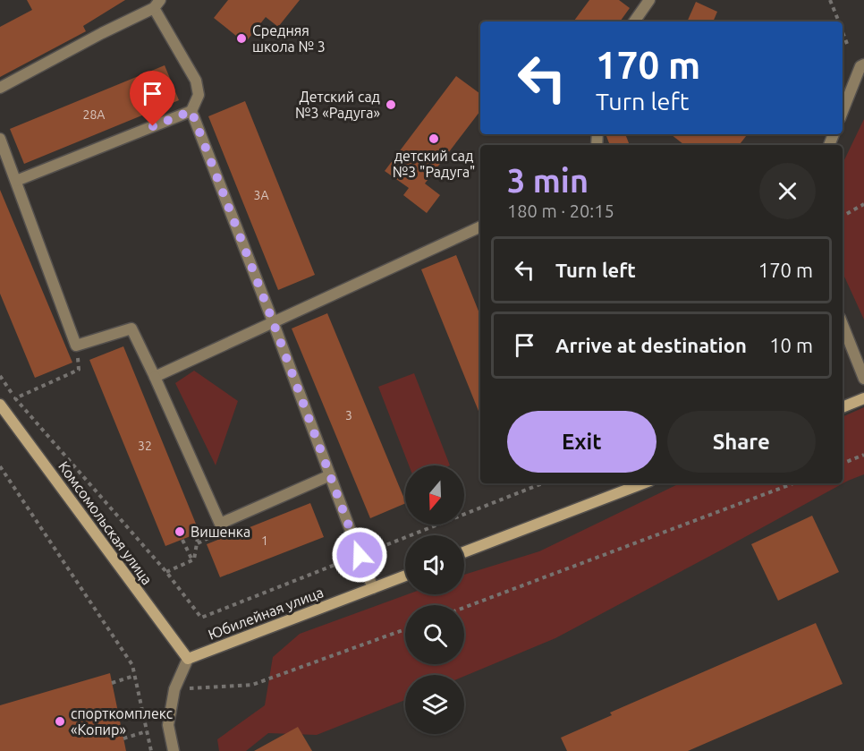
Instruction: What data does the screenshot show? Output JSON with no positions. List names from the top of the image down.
{
  "streets": {
    "street": ["Комсомольская улица", "Юбилейная улица"]
  },
  "crossings": [
    ["Комсомольская улица", "Юбилейная улица"]
  ],
  "places": [
    "Средняя школа № 3",
    "Детский сад №3 «Радуга»",
    "детский сад №3 \"Радуга\"",
    "Вишенка",
    "спорткомплекс «Копир»"
  ],
  "house_numbers": [
    "28А",
    "3А",
    "3",
    "32",
    "1"
  ],
  "north": "bottom",
  "page": {
    "turn": ["170 m", "Turn left"],
    "heading": ["3 min", "180 m · 20:15"],
    "list": [
      {
        "name": "Turn left",
        "value": "170 m"
      },
      {
        "name": "Arrive at destination",
        "value": "10 m"
      }
    ],
    "buttons": ["Exit", "Share"]
  }
}
